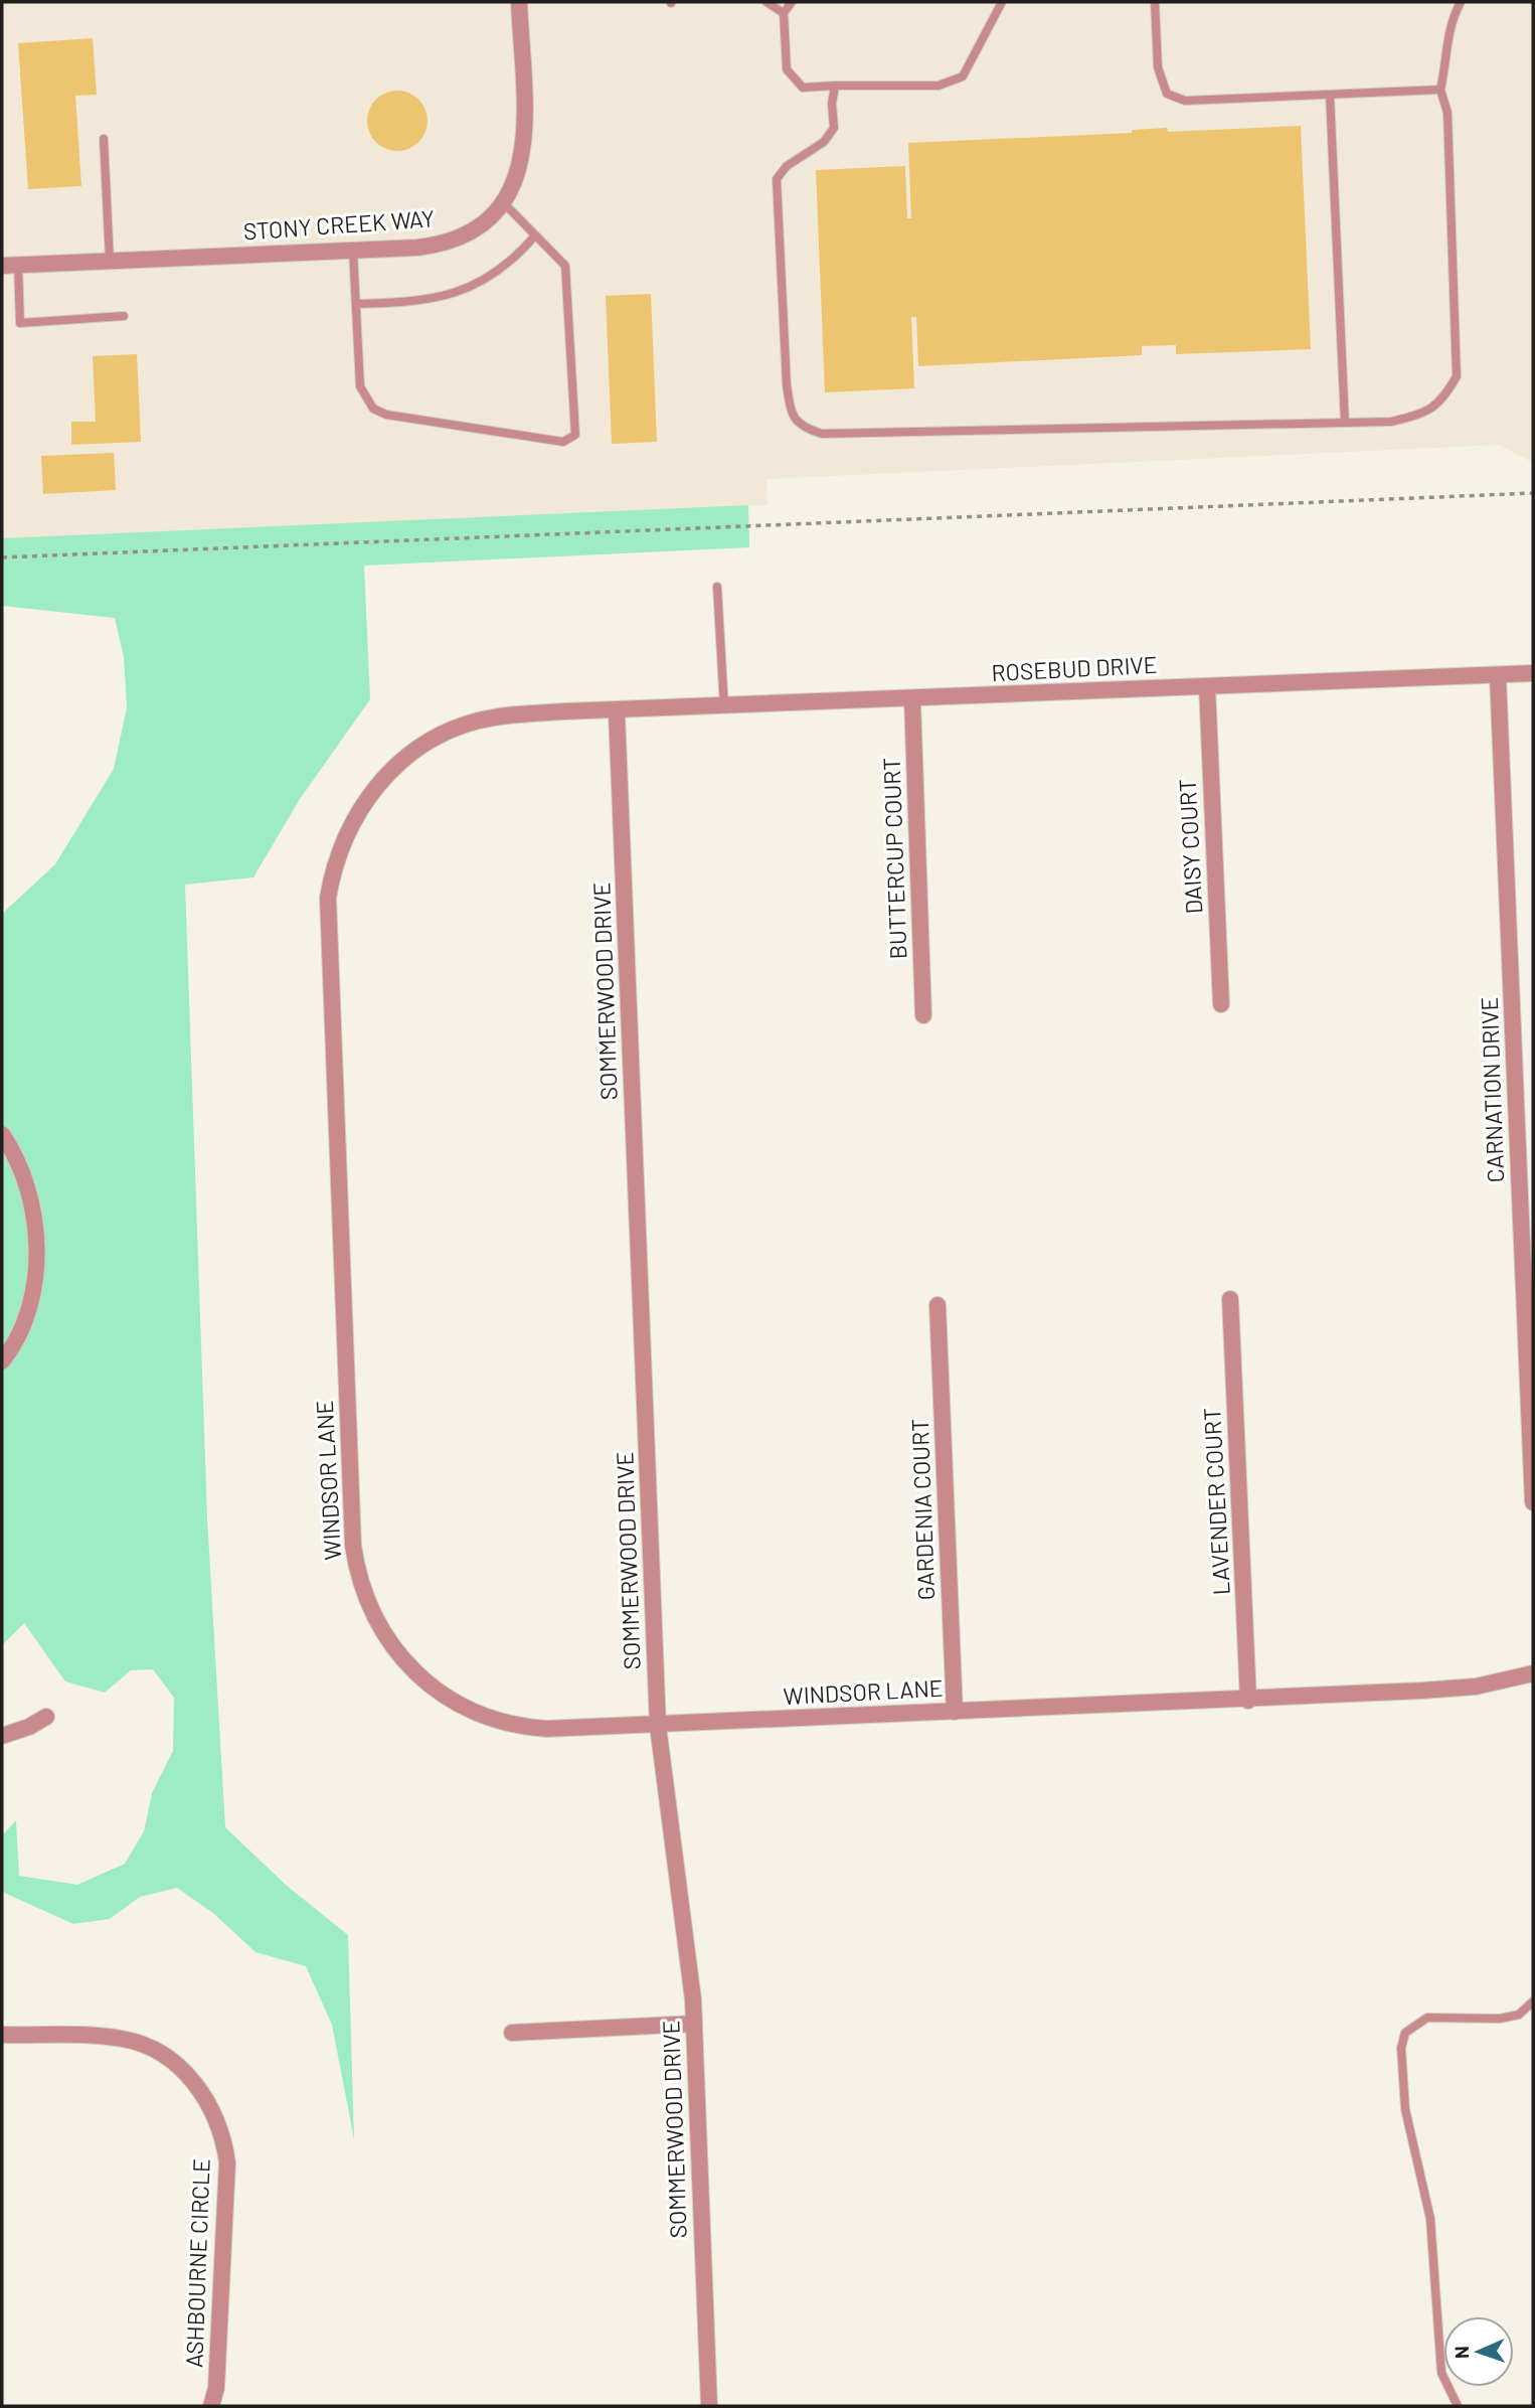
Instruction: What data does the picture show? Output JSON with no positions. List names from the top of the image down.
{
  "streets": {
    "street": [
      "STONY CREEK WAY",
      "ROSEBUD DRIVE",
      "DAISY COURT",
      "BUTTERCUP COURT",
      "SOMMERWOOD DRIVE",
      "CARNATION DRIVE",
      "WINDSOR LANE",
      "LAVENDER COURT",
      "GARDENIA COURT",
      "ASHBOURNE CIRCLE"
    ]
  },
  "crossings": [
    ["ROSEBUD DRIVE", "DAISY COURT"],
    ["ROSEBUD DRIVE", "BUTTERCUP COURT"],
    ["ROSEBUD DRIVE", "SOMMERWOOD DRIVE"],
    ["ROSEBUD DRIVE", "CARNATION DRIVE"],
    ["ROSEBUD DRIVE", "WINDSOR LANE"],
    ["SOMMERWOOD DRIVE", "WINDSOR LANE"],
    ["WINDSOR LANE", "LAVENDER COURT"],
    ["WINDSOR LANE", "GARDENIA COURT"]
  ],
  "north": "left"
}
